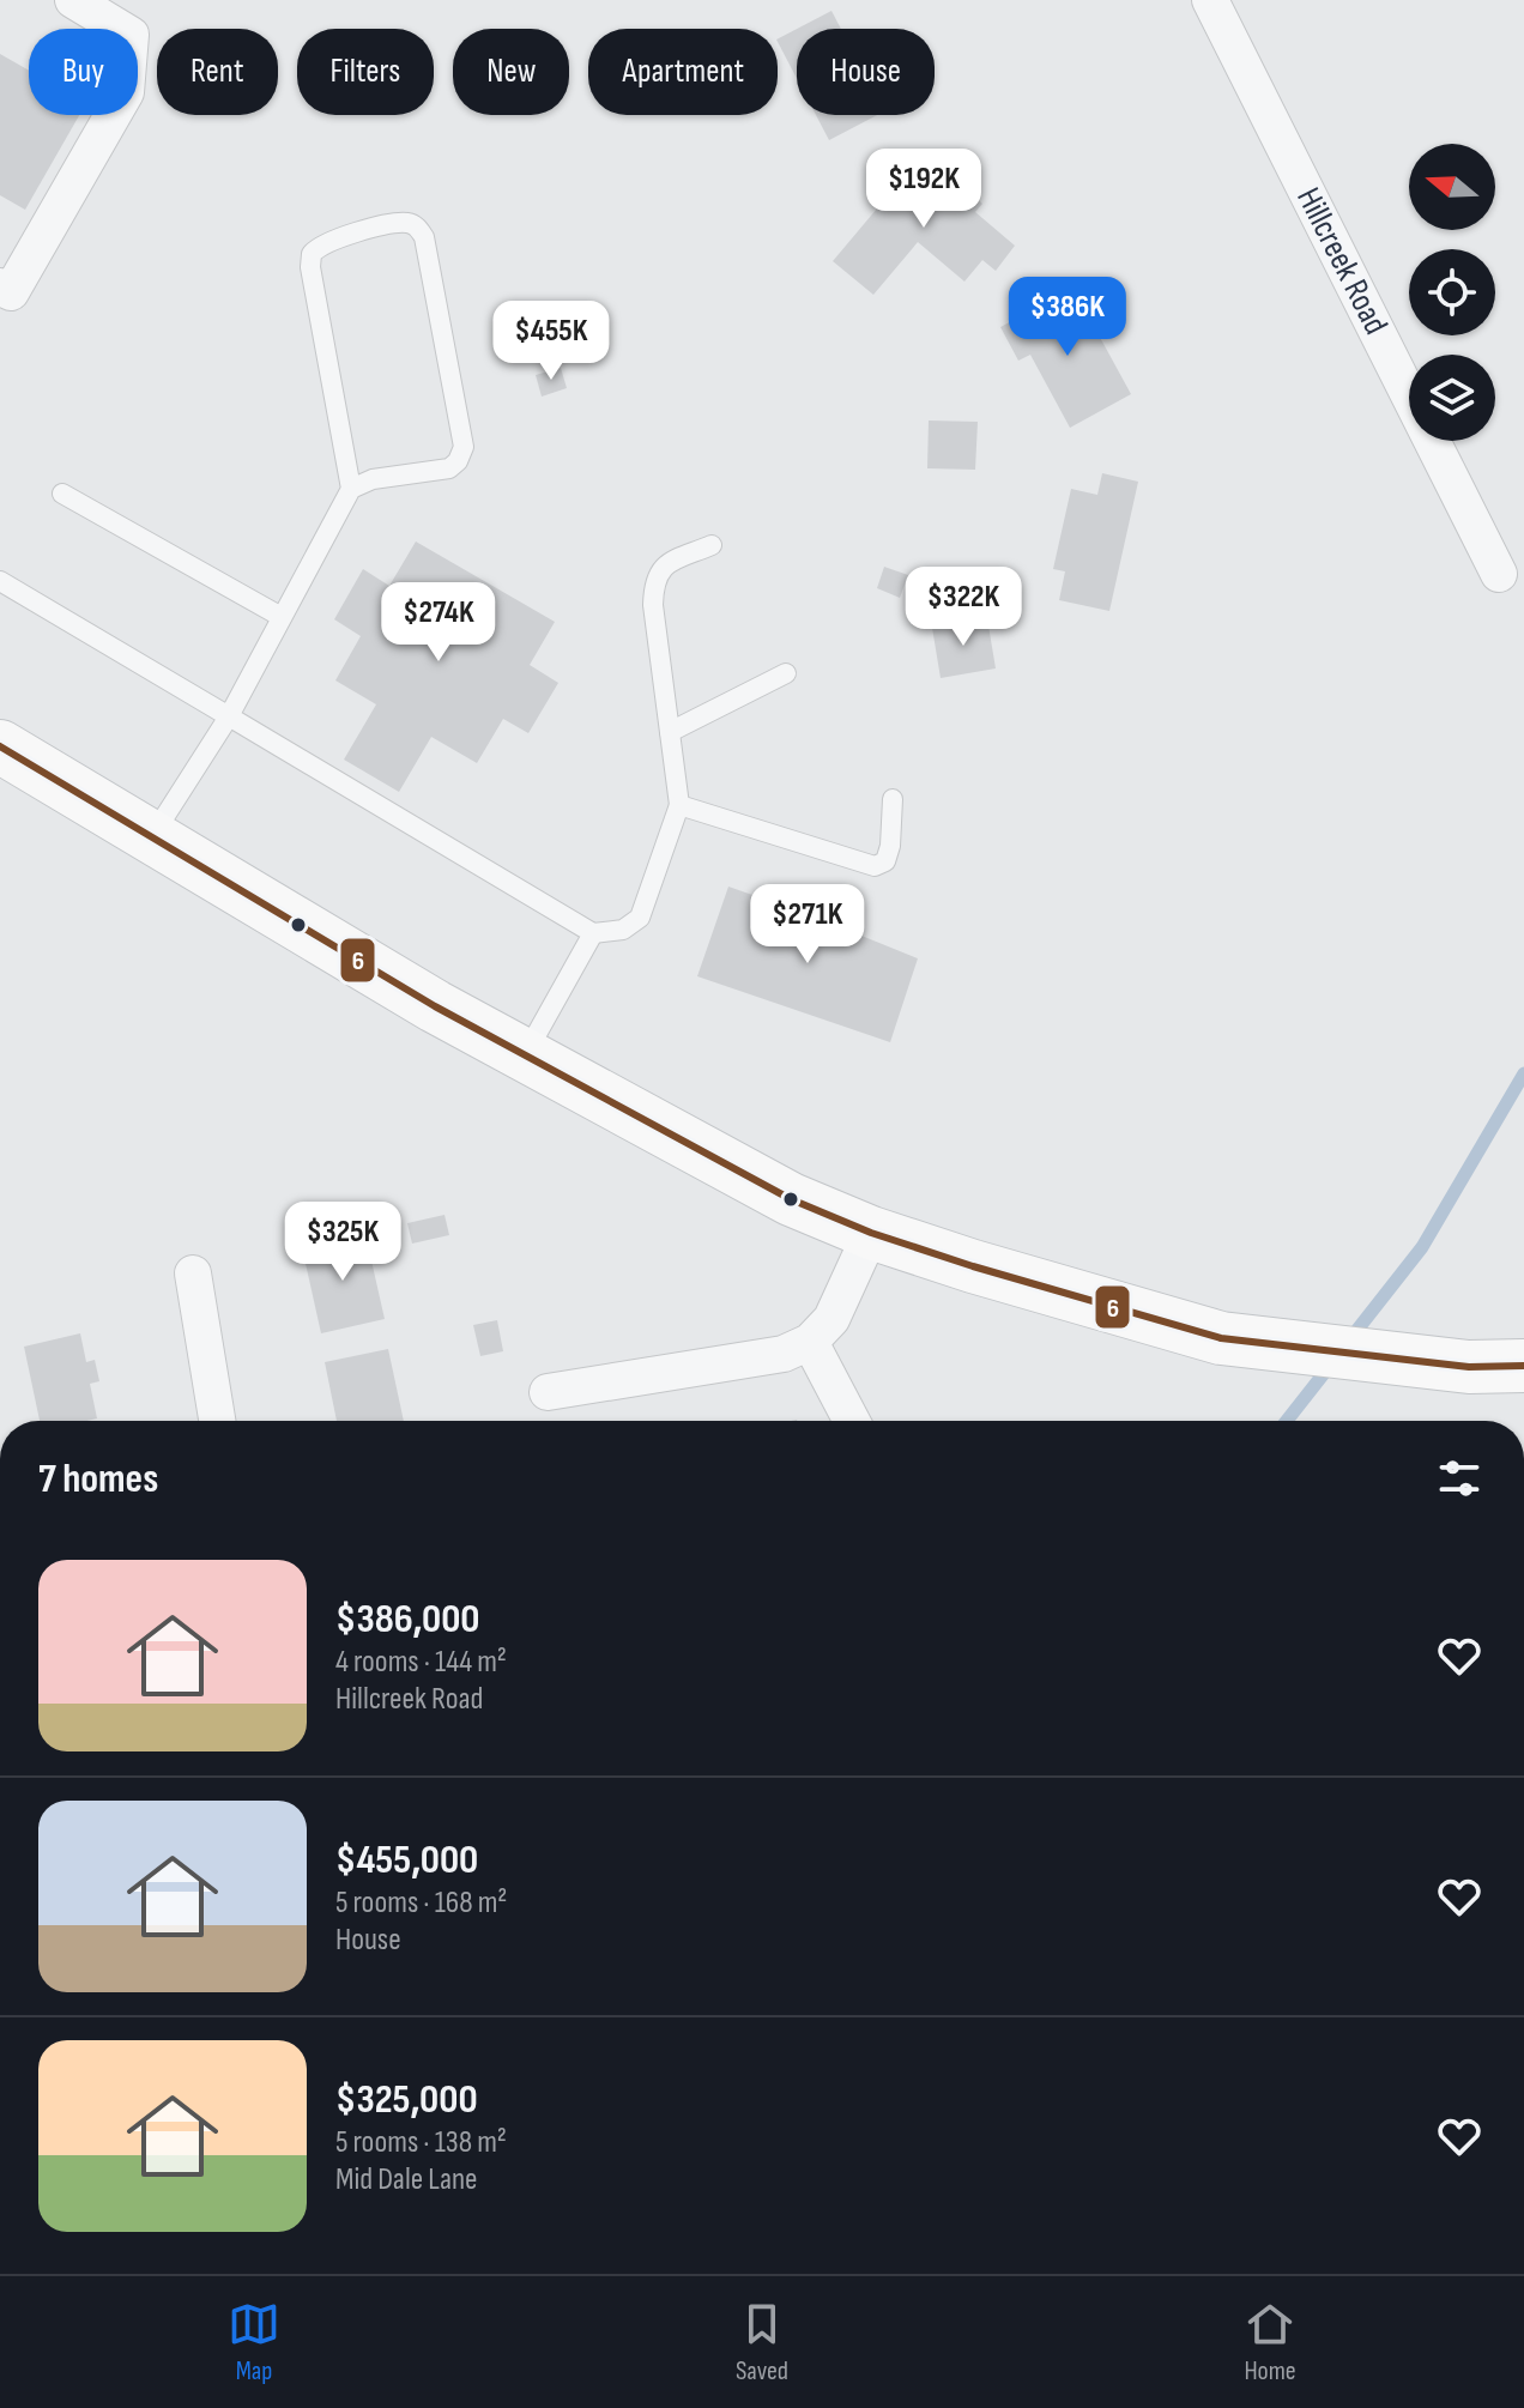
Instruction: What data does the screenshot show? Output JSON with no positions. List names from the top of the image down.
{
  "streets": {
    "street": ["Hillcreek Road"]
  },
  "lines": ["transit line 6"],
  "north": "left",
  "page": {
    "chip": [
      "Buy",
      "Rent",
      "Filters",
      "New",
      "Apartment",
      "House"
    ],
    "price": [
      "$192K",
      "$386K",
      "$455K",
      "$322K",
      "$274K",
      "$271K",
      "$325K"
    ],
    "heading": "7 homes",
    "list": [
      {
        "name": "$386,000",
        "note": "4 rooms · 144 m² · Hillcreek Road"
      },
      {
        "name": "$455,000",
        "note": "5 rooms · 168 m² · House"
      },
      {
        "name": "$325,000",
        "note": "5 rooms · 138 m² · Mid Dale Lane"
      }
    ],
    "tabs": ["Map", "Saved", "Home"]
  }
}
